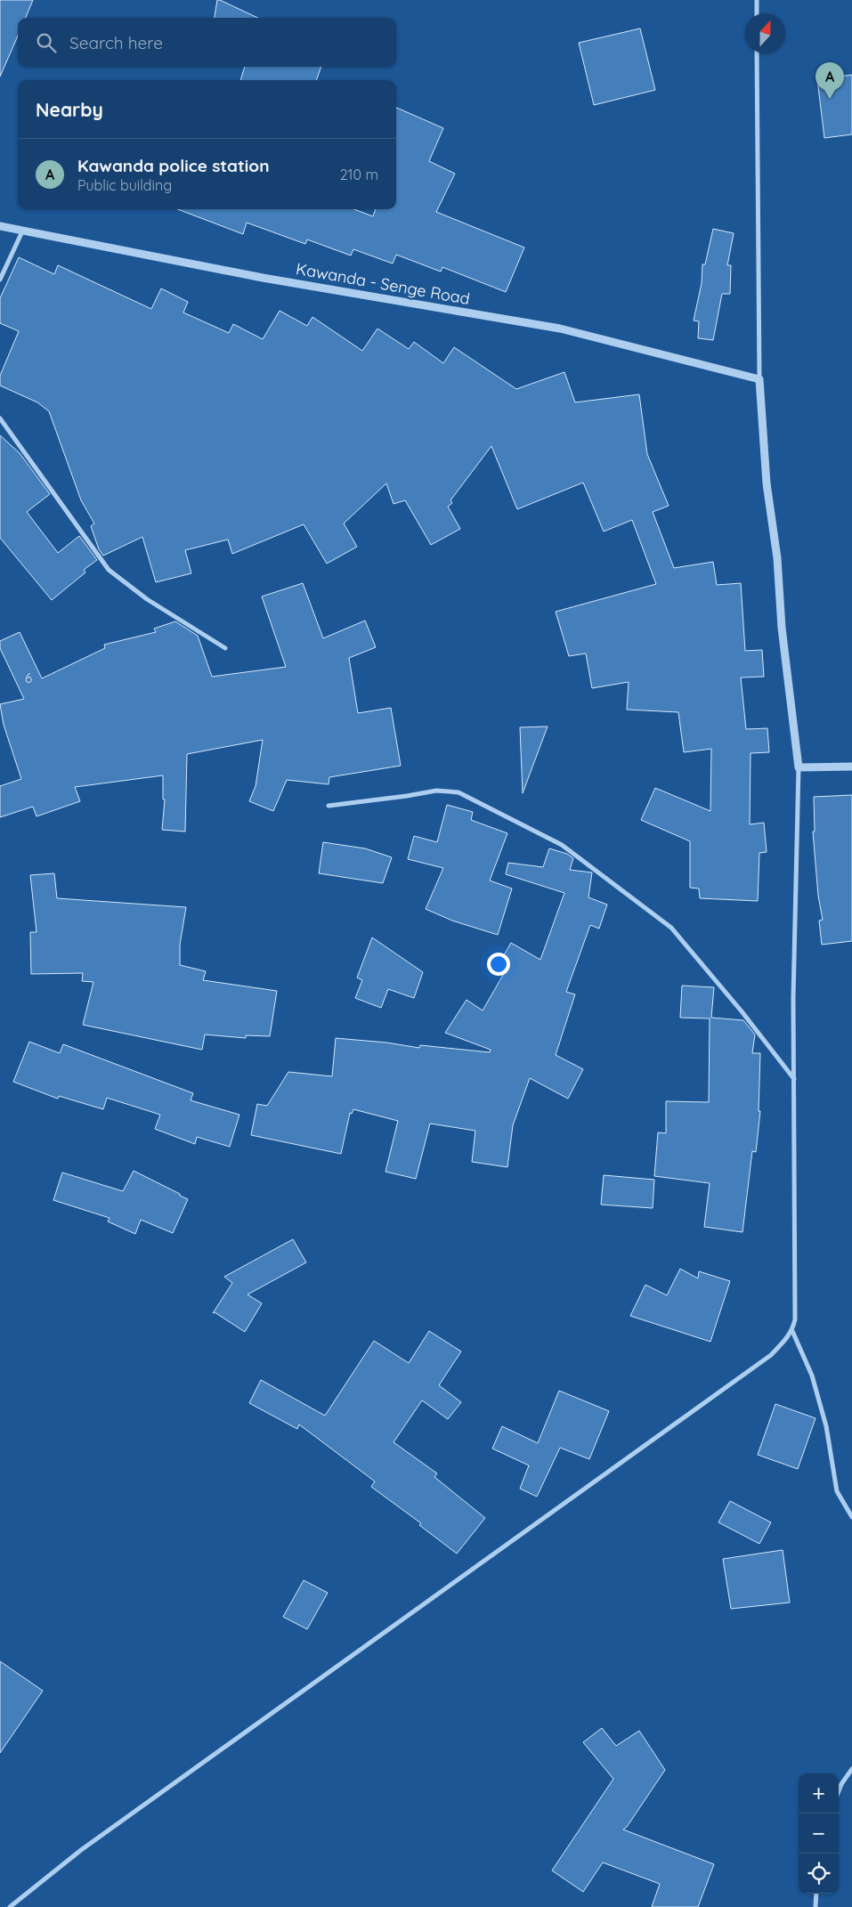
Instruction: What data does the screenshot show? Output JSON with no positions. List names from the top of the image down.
{
  "streets": {
    "street": ["Kawanda - Senge Road"]
  },
  "house_numbers": ["6"],
  "north": "top",
  "page": {
    "search": "Search here",
    "pins": "A",
    "heading": "Nearby",
    "list": [
      {
        "mark": "A",
        "name": "Kawanda police station",
        "note": "Public building",
        "value": "210 m"
      }
    ],
    "map_buttons": ["+", "−"]
  }
}
